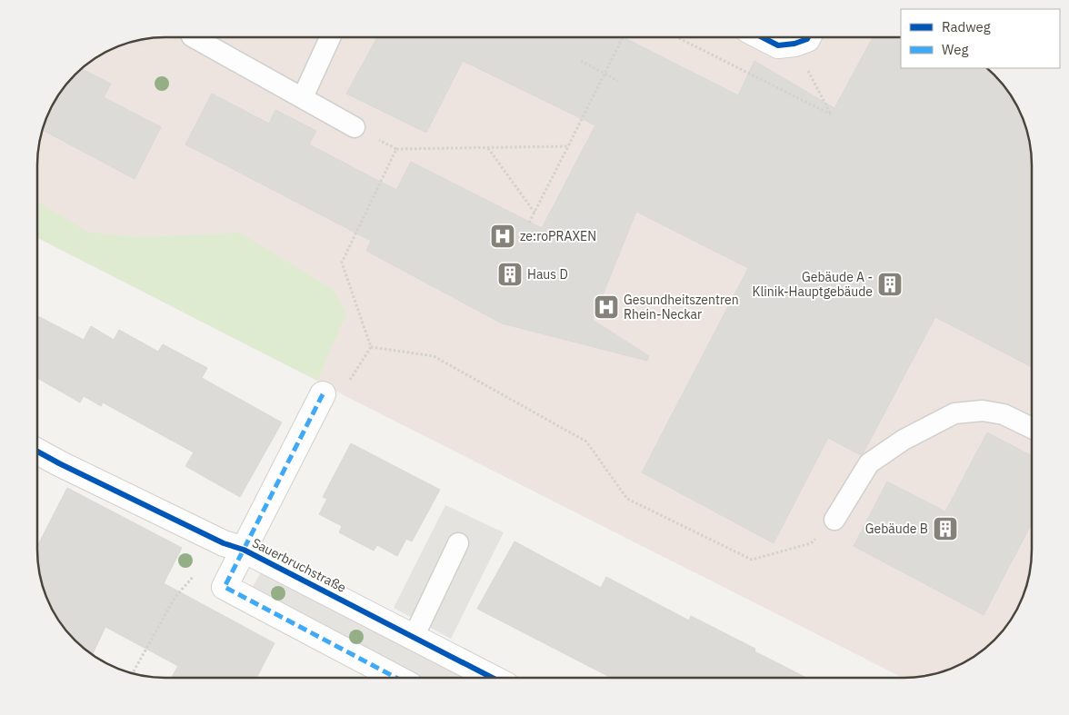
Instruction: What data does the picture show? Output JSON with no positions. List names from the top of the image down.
{
  "streets": {
    "street": ["Sauerbruchstraße"]
  },
  "places": {
    "hospital": ["ze:roPRAXEN", "Gesundheitszentren Rhein-Neckar"],
    "building": ["Haus D", "Gebäude A - Klinik-Hauptgebäude", "Gebäude B"]
  },
  "legend": ["Radweg", "Weg"]
}
